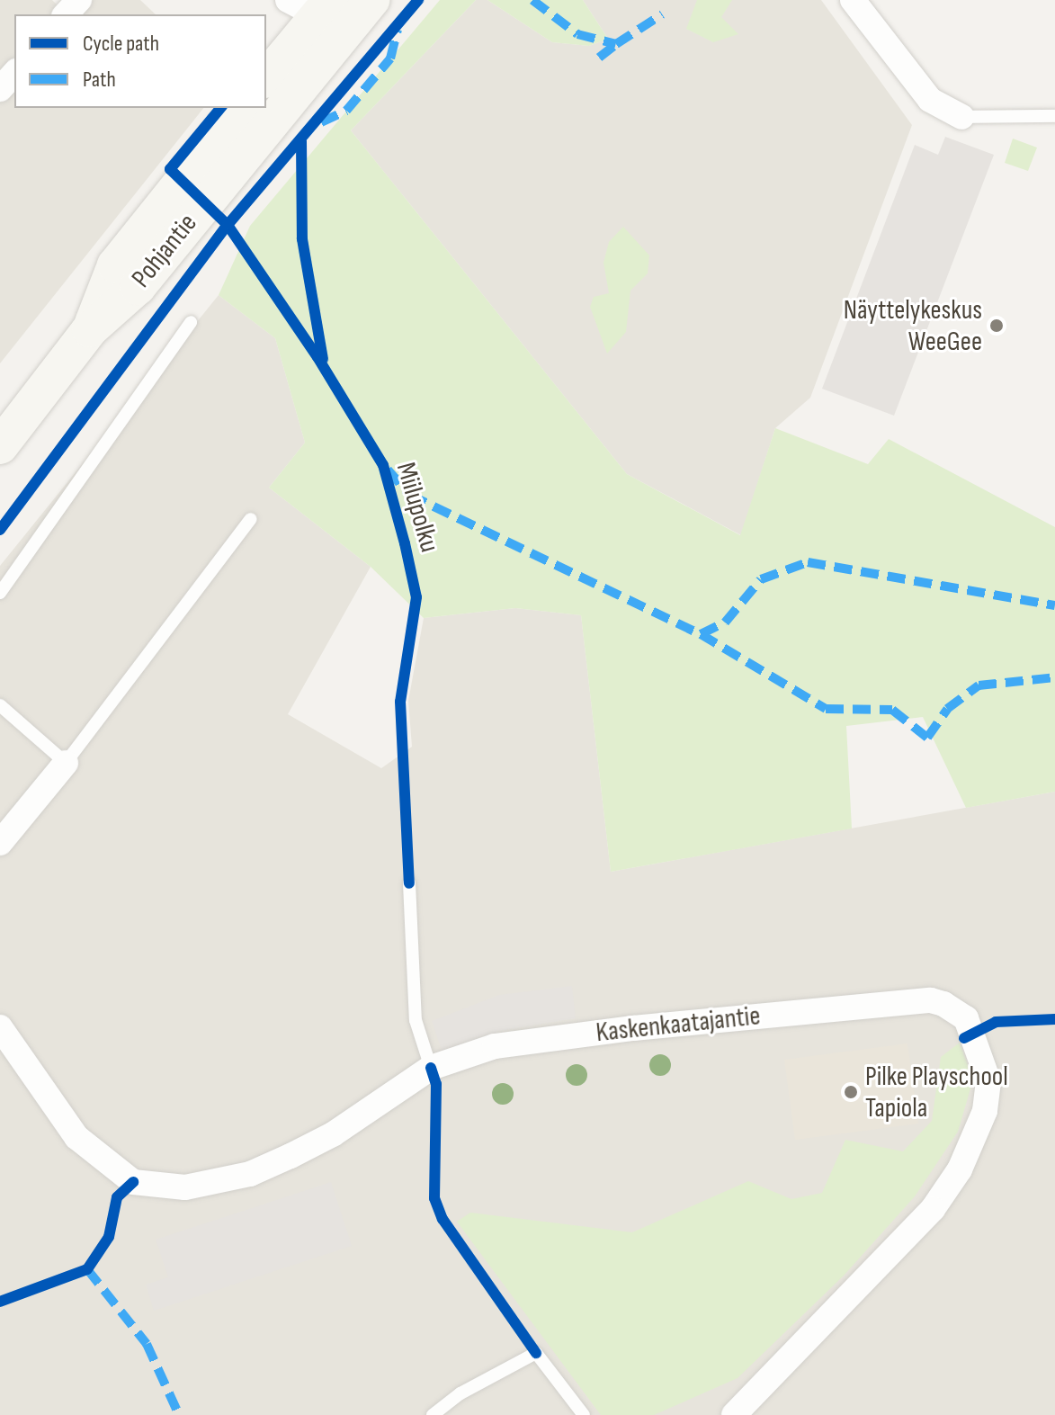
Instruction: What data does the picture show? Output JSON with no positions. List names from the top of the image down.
{
  "streets": {
    "main road": ["Pohjantie"],
    "street": ["Kaskenkaatajantie"],
    "cycle path": ["Miilupolku"]
  },
  "places": ["Näyttelykeskus WeeGee", "Pilke Playschool Tapiola"],
  "legend": ["Cycle path", "Path"]
}
